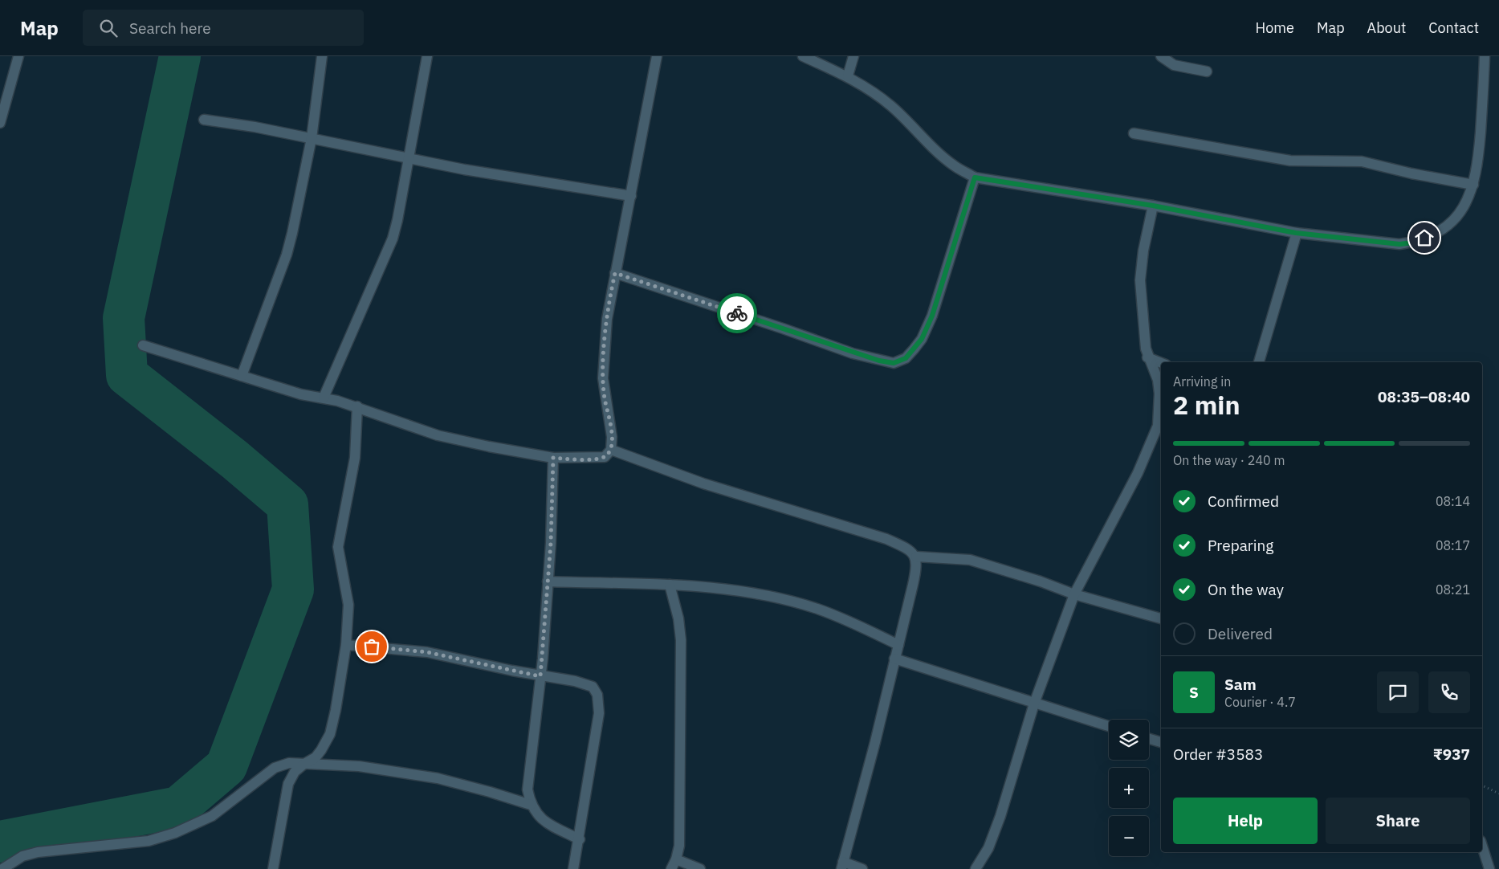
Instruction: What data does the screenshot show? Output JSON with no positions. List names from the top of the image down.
{
  "page": {
    "header": "Map",
    "search": "Search here",
    "nav": [
      "Home",
      "Map",
      "About",
      "Contact"
    ],
    "heading": ["2 min", "Arriving in", "08:35–08:40"],
    "panel": [
      "Sam",
      "Courier · 4.7",
      "Order #3583",
      "₹937"
    ],
    "bar": "On the way · 240 m",
    "list": [
      ["Confirmed", "08:14"],
      ["Preparing", "08:17"],
      ["On the way", "08:21"],
      "Delivered"
    ],
    "round": "S",
    "map_buttons": ["+", "−"],
    "buttons": ["Help", "Share"]
  }
}
